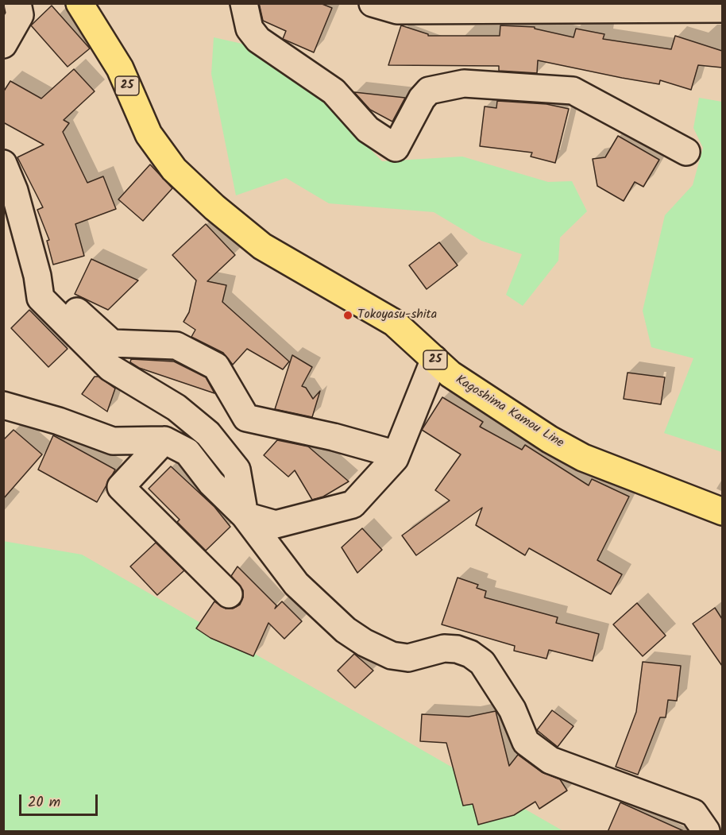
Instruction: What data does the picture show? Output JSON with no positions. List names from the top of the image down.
{
  "streets": {
    "main road": ["25", "Kagoshima Kamou Line"]
  },
  "places": ["Tokoyasu-shita"],
  "scale_bar": "20 m"
}
